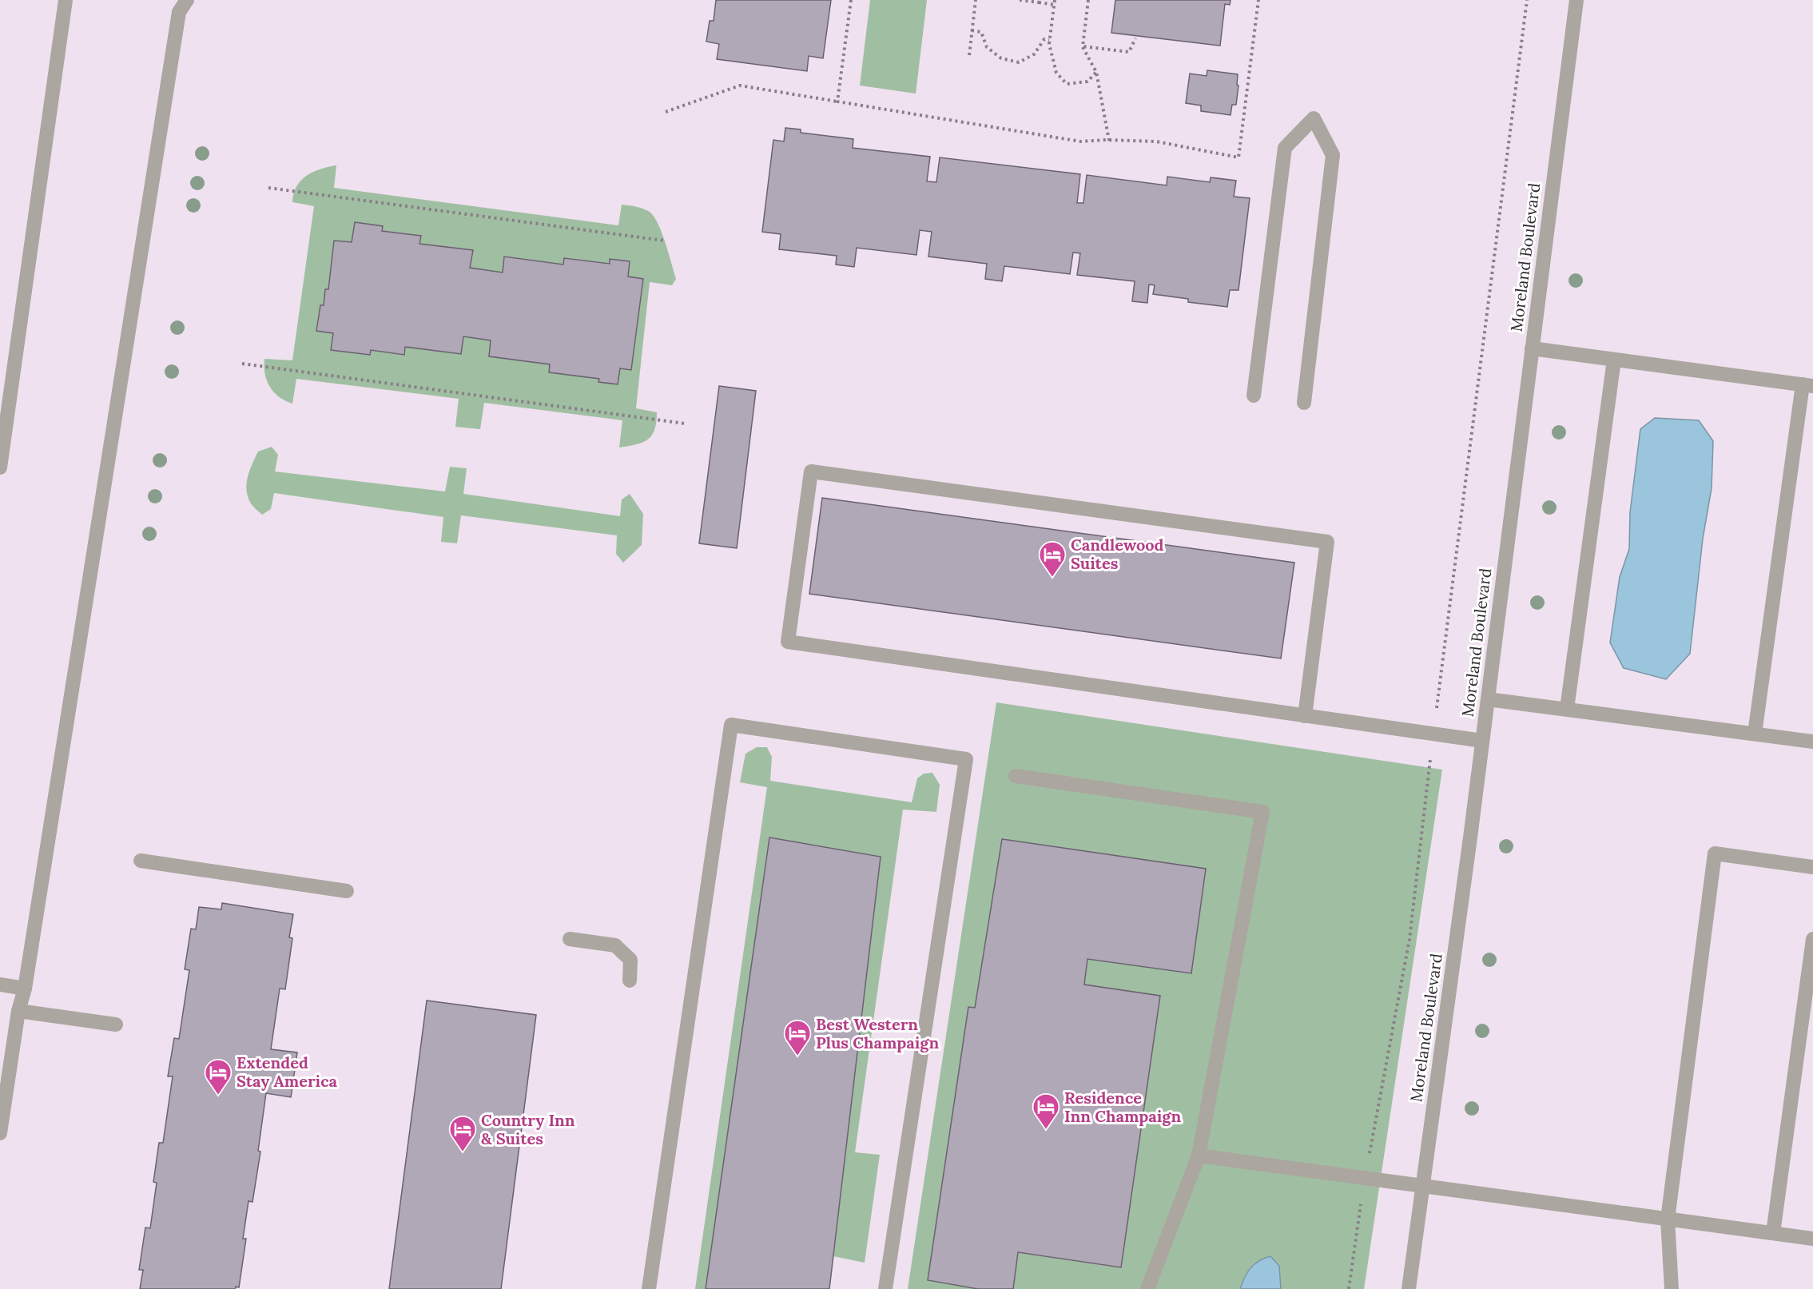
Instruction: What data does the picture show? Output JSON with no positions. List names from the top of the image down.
{
  "streets": {
    "street": ["Moreland Boulevard"]
  },
  "places": {
    "hotel": [
      "Candlewood Suites",
      "Best Western Plus Champaign",
      "Extended Stay America",
      "Residence Inn Champaign",
      "Country Inn & Suites"
    ]
  }
}
